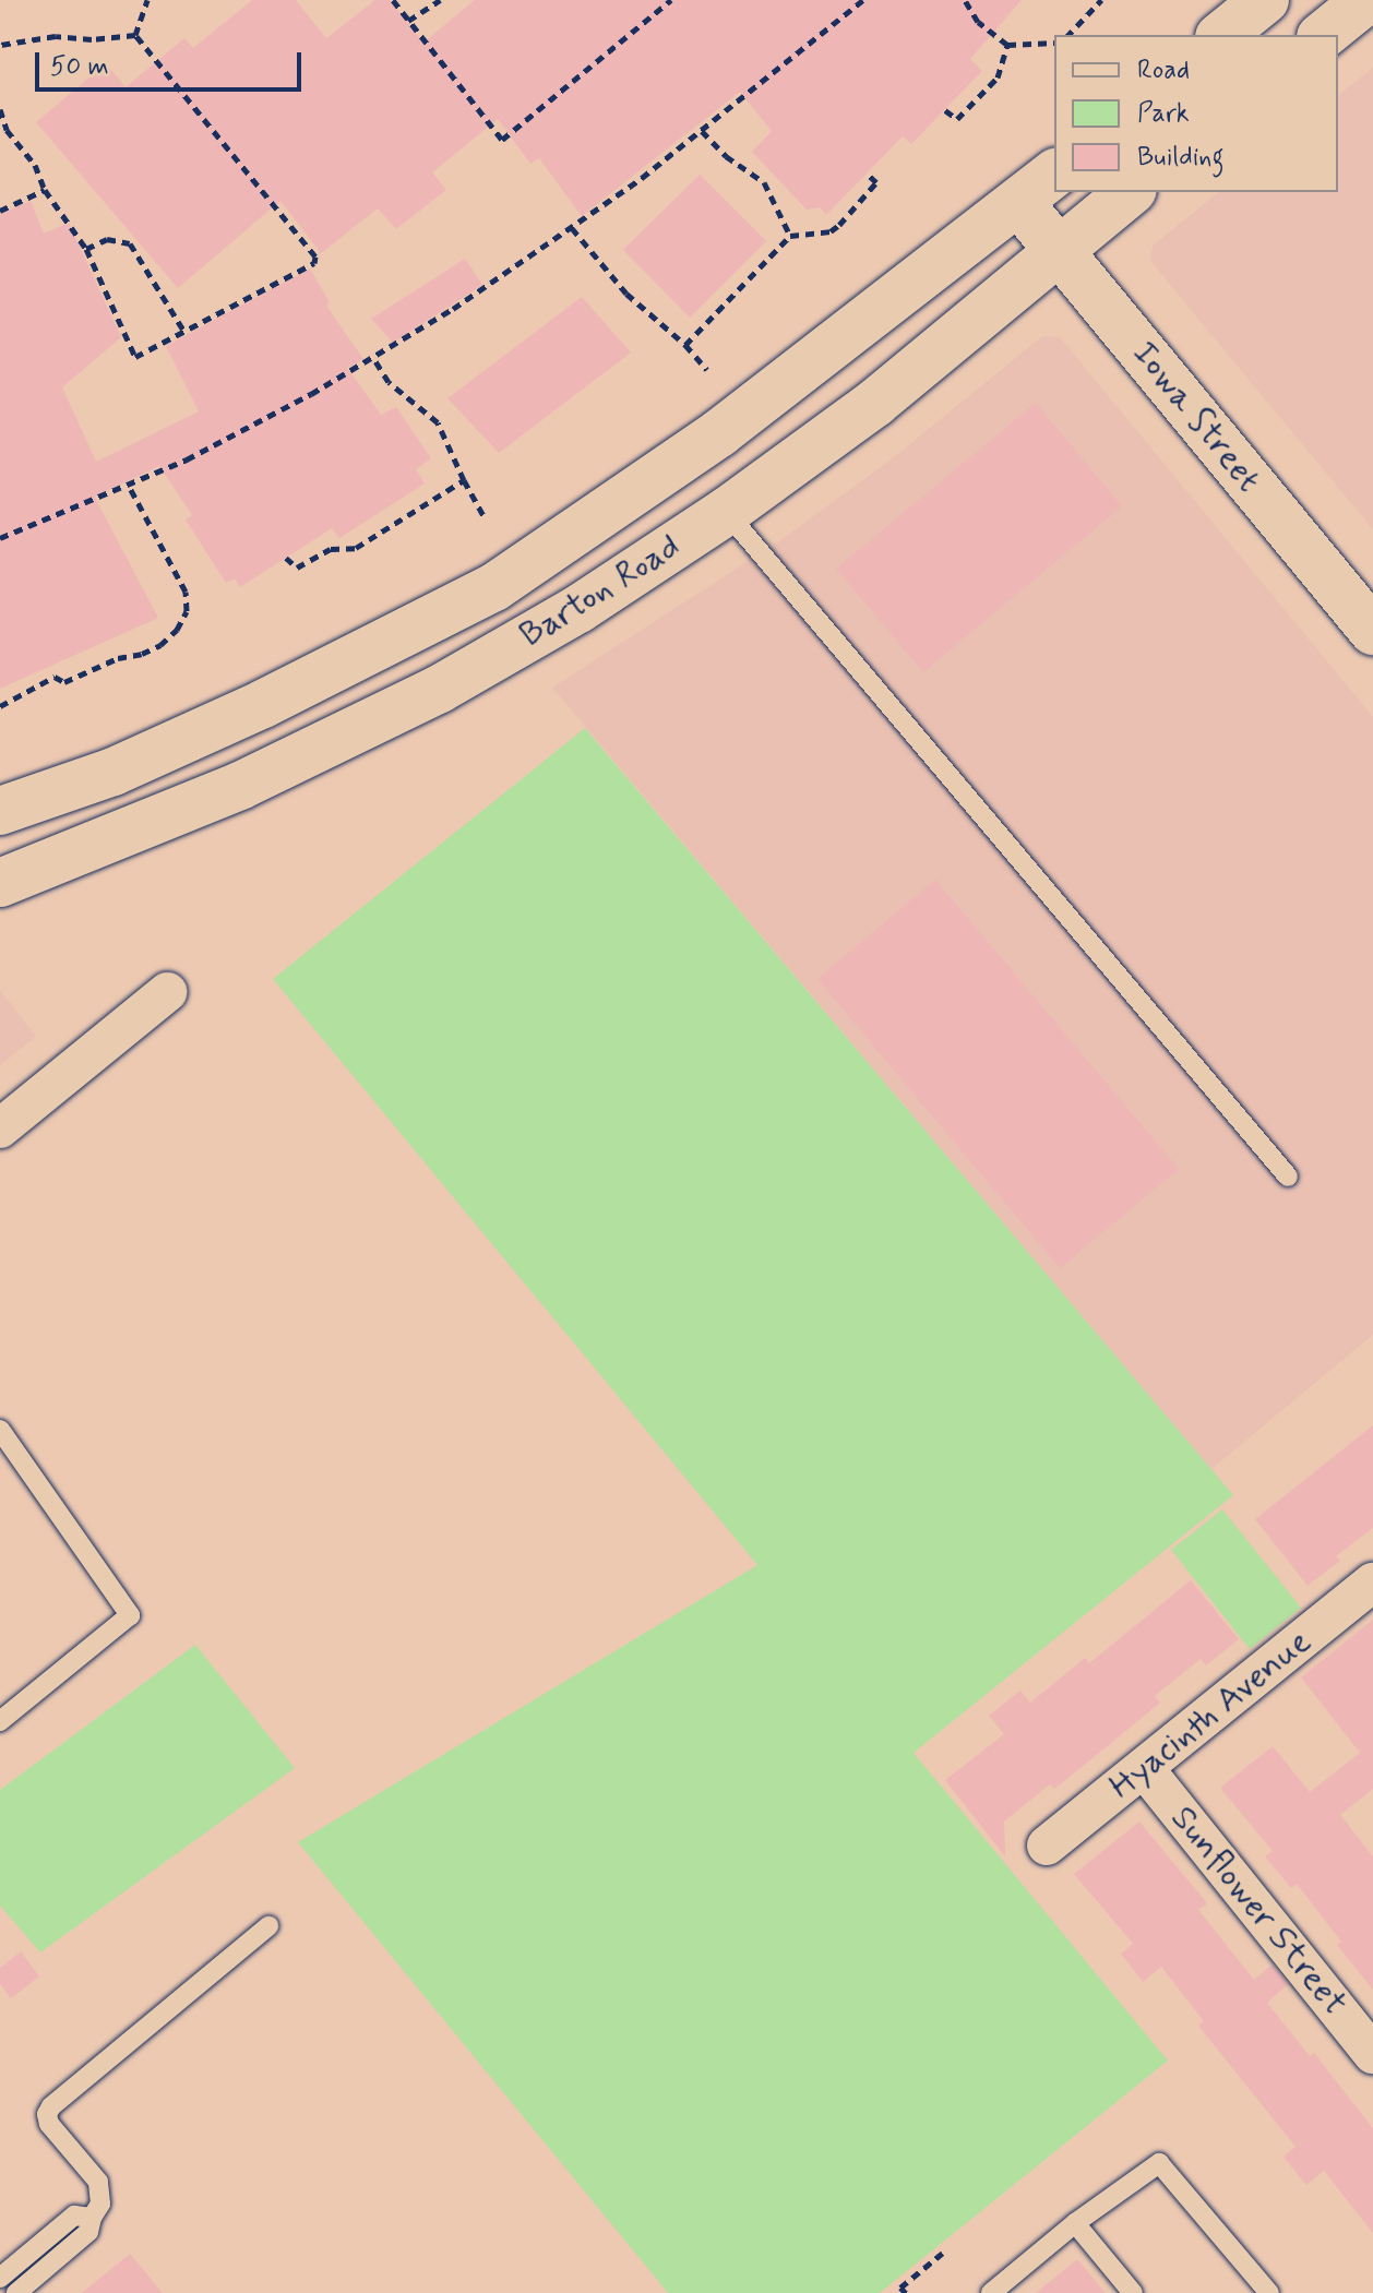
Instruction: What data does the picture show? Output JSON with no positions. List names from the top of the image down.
{
  "streets": {
    "main road": ["Iowa Street", "Barton Road"],
    "street": ["Hyacinth Avenue", "Sunflower Street"]
  },
  "crossings": [
    ["Iowa Street", "Barton Road"],
    ["Hyacinth Avenue", "Sunflower Street"]
  ],
  "legend": ["Road", "Park", "Building"],
  "scale_bar": "50 m"
}
